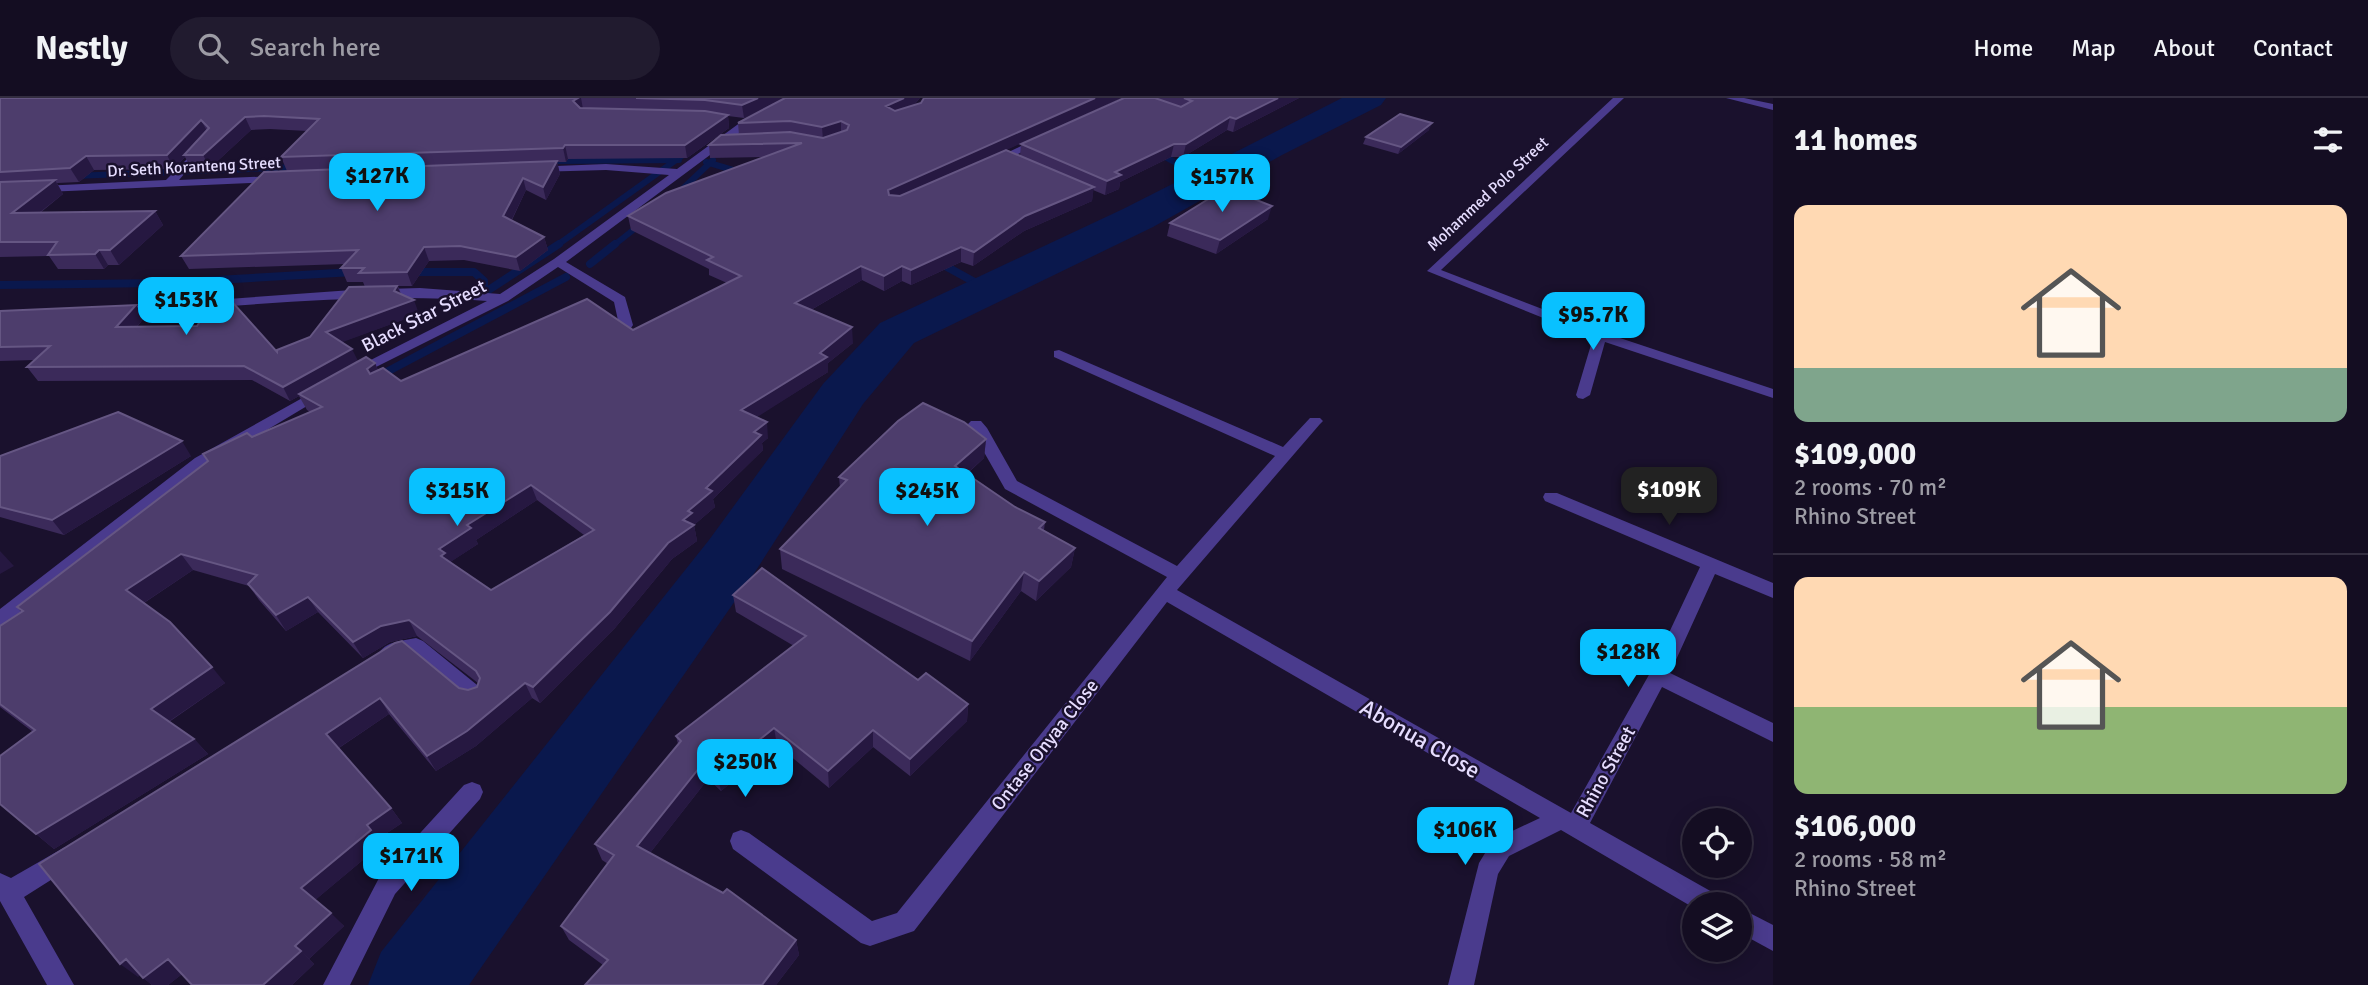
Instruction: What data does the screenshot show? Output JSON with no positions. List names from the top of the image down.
{
  "streets": {
    "street": [
      "Dr. Seth Koranteng Street",
      "Mohammed Polo Street",
      "Black Star Street",
      "Abonua Close",
      "Ontase Onyaa Close",
      "Rhino Street"
    ]
  },
  "crossings": [
    ["Abonua Close", "Ontase Onyaa Close"],
    ["Abonua Close", "Rhino Street"]
  ],
  "page": {
    "header": "Nestly",
    "search": "Search here",
    "nav": [
      "Home",
      "Map",
      "About",
      "Contact"
    ],
    "heading": "11 homes",
    "price": [
      "$127K",
      "$157K",
      "$153K",
      "$95.7K",
      "$109K",
      "$315K",
      "$245K",
      "$128K",
      "$250K",
      "$106K",
      "$171K"
    ],
    "list": [
      {
        "name": "$109,000",
        "note": "2 rooms · 70 m² · Rhino Street"
      },
      {
        "name": "$106,000",
        "note": "2 rooms · 58 m² · Rhino Street"
      }
    ]
  }
}
